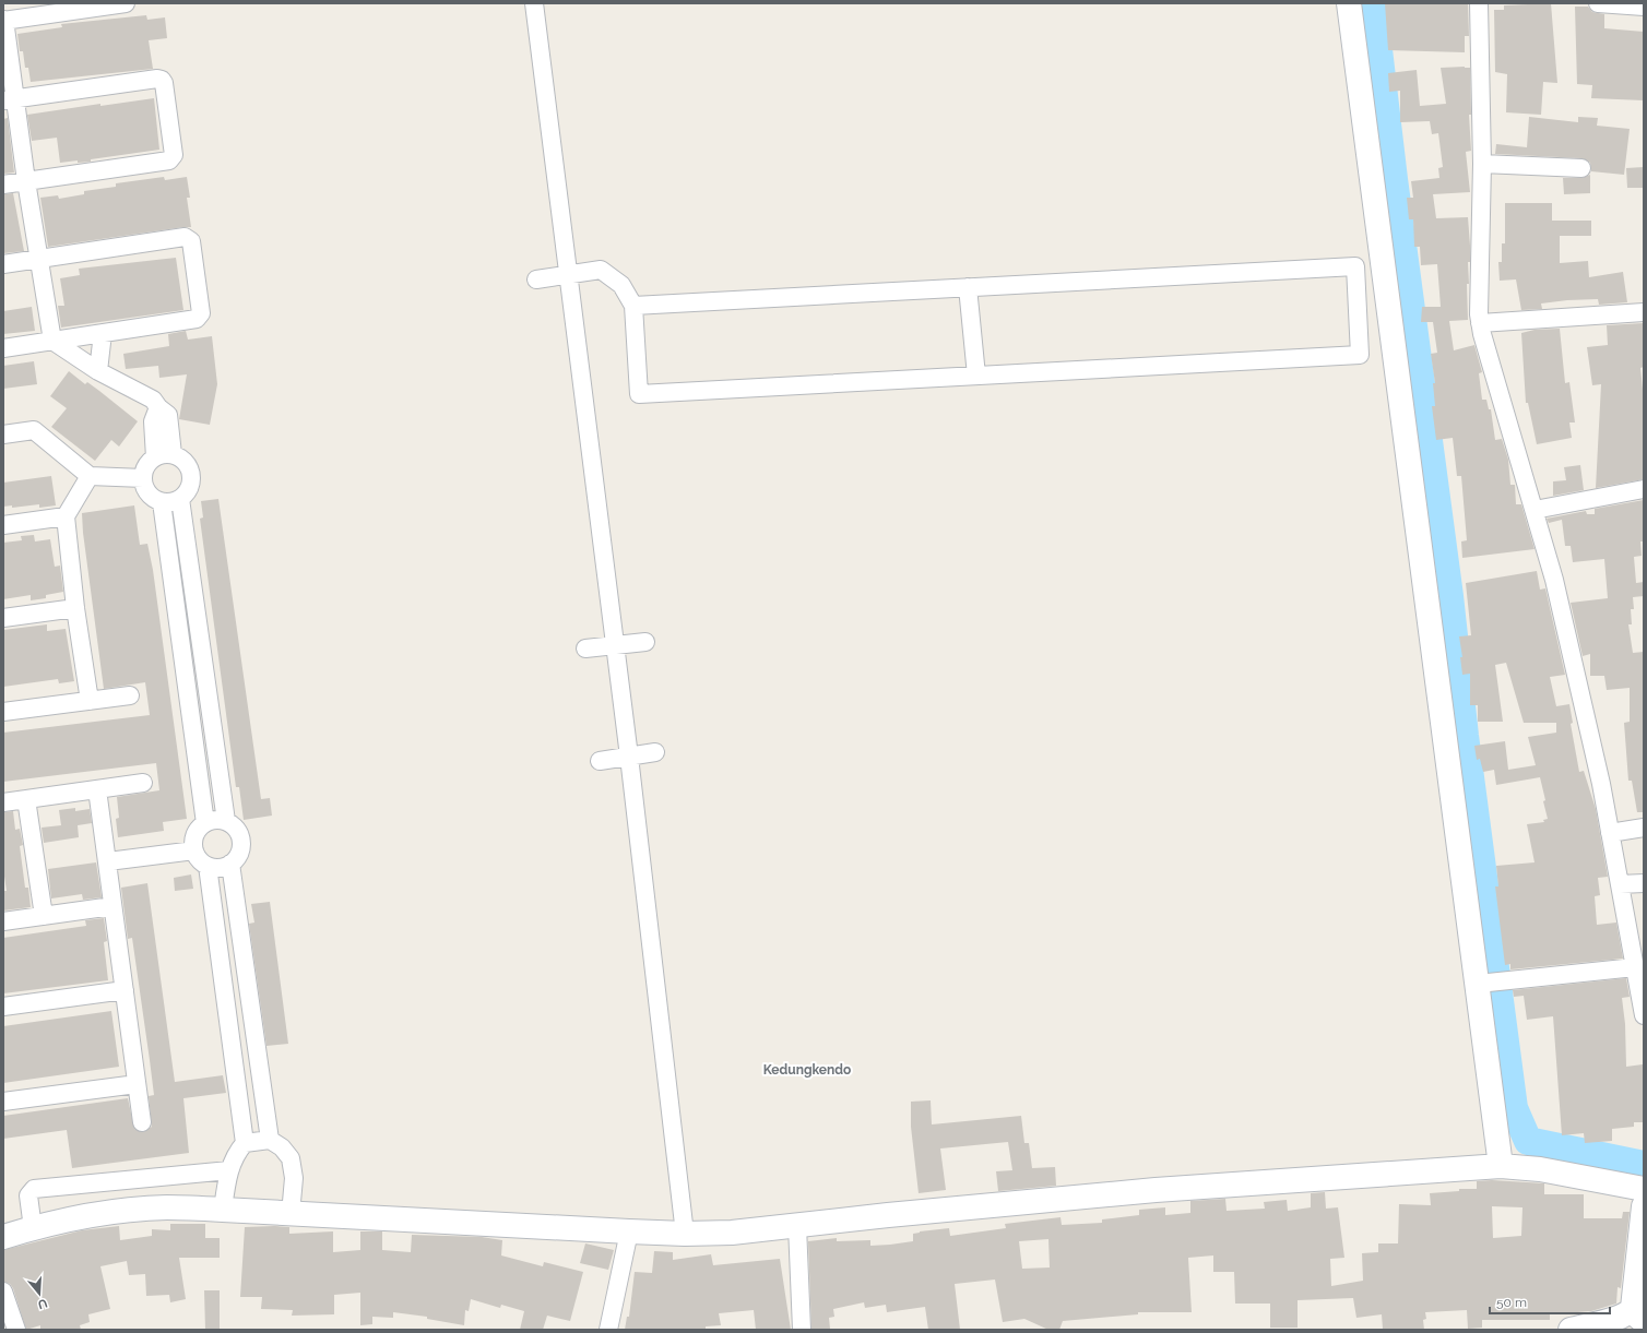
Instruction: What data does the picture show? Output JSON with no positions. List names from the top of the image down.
{
  "districts": ["Kedungkendo"],
  "scale_bar": "50 m",
  "north": "bottom"
}
